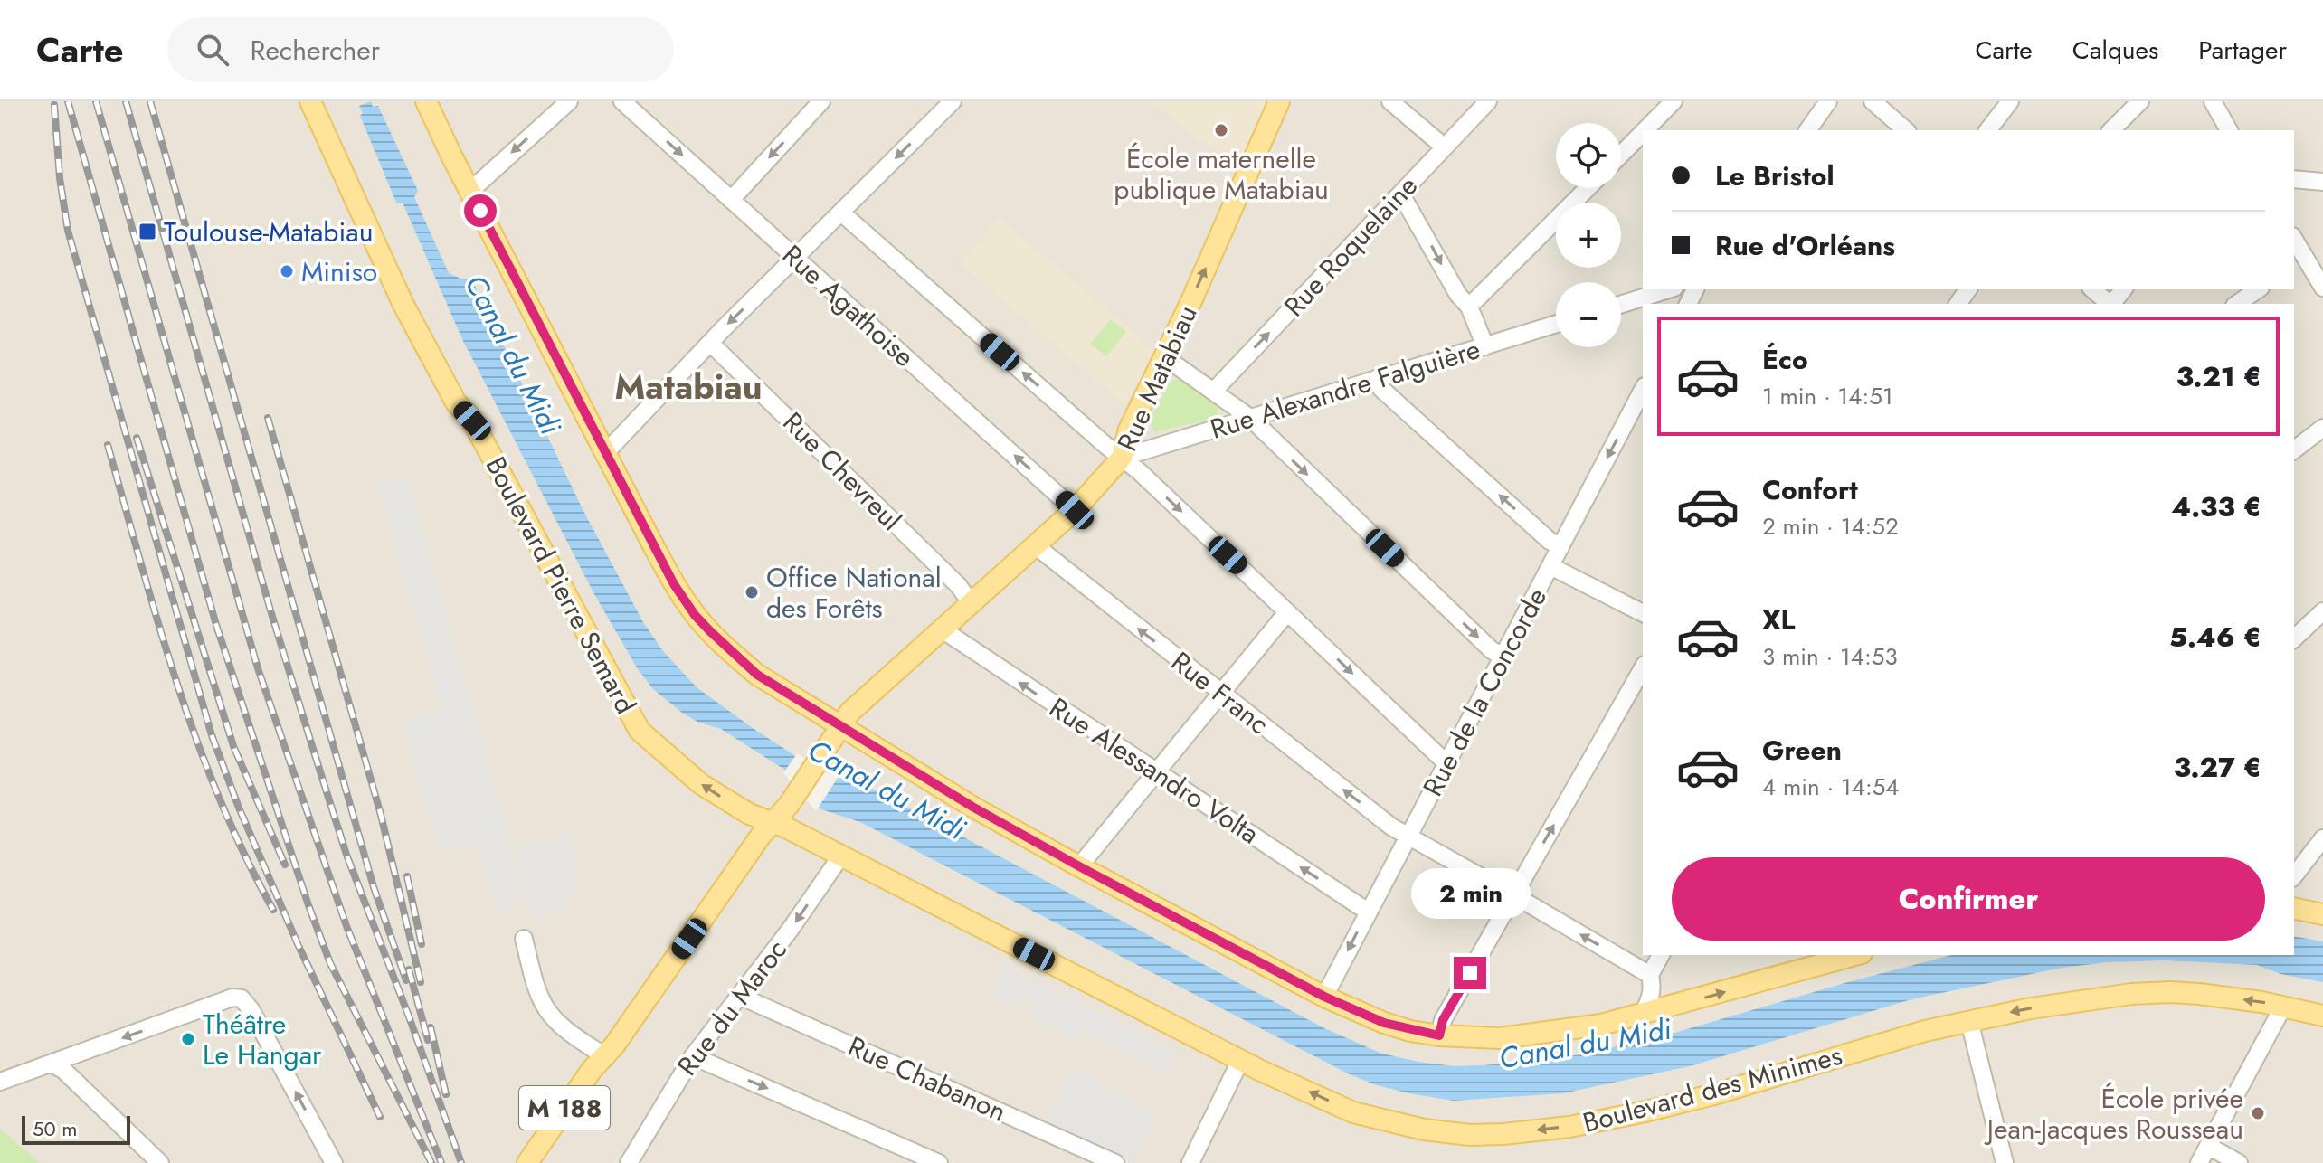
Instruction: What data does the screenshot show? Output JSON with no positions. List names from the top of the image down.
{
  "streets": {
    "main road": [
      "Rue Matabiau",
      "Boulevard Pierre Semard",
      "Boulevard des Minimes",
      "M 188"
    ],
    "street": [
      "Rue Roquelaine",
      "Rue Agathoise",
      "Rue Alexandre Falguière",
      "Rue Chevreul",
      "Rue de la Concorde",
      "Rue Franc",
      "Rue Alessandro Volta",
      "Rue du Maroc",
      "Rue Chabanon"
    ]
  },
  "crossings": [
    ["Rue Agathoise", "Rue Matabiau"],
    ["Rue Matabiau", "Rue Alexandre Falguière"],
    ["Rue Matabiau", "Rue Chevreul"],
    ["Rue Matabiau", "Boulevard Pierre Semard"],
    ["Rue Matabiau", "Rue Franc"],
    ["Rue Matabiau", "Rue Alessandro Volta"],
    ["Rue Matabiau", "Boulevard des Minimes"],
    ["Rue Matabiau", "M 188"],
    ["Boulevard Pierre Semard", "Boulevard des Minimes"],
    ["Boulevard Pierre Semard", "M 188"],
    ["Rue de la Concorde", "Rue Franc"],
    ["Rue de la Concorde", "Rue Alessandro Volta"],
    ["Rue du Maroc", "Rue Chabanon"],
    ["Rue du Maroc", "Boulevard des Minimes"],
    ["Boulevard des Minimes", "M 188"]
  ],
  "one_way": [
    "Rue Roquelaine",
    "Rue de la Concorde",
    "Rue Alessandro Volta",
    "Rue du Maroc"
  ],
  "districts": ["Matabiau"],
  "water": ["Canal du Midi"],
  "places": {
    "other": [
      "École maternelle publique Matabiau",
      "Miniso",
      "Office National des Forêts",
      "Théâtre Le Hangar",
      "École privée Jean-Jacques Rousseau"
    ],
    "transit": ["Toulouse-Matabiau"]
  },
  "scale_bar": "50 m",
  "page": {
    "header": "Carte",
    "search": "Rechercher",
    "nav": ["Carte", "Calques", "Partager"],
    "map_buttons": ["+", "−"],
    "banner": ["Le Bristol", "Rue d'Orléans"],
    "list": [
      {
        "name": "Éco",
        "note": "1 min · 14:51",
        "value": "3.21 €"
      },
      {
        "name": "Confort",
        "note": "2 min · 14:52",
        "value": "4.33 €"
      },
      {
        "name": "XL",
        "note": "3 min · 14:53",
        "value": "5.46 €"
      },
      {
        "name": "Green",
        "note": "4 min · 14:54",
        "value": "3.27 €"
      }
    ],
    "buttons": "Confirmer",
    "bubble": "2 min",
    "scale": "50 m"
  }
}
